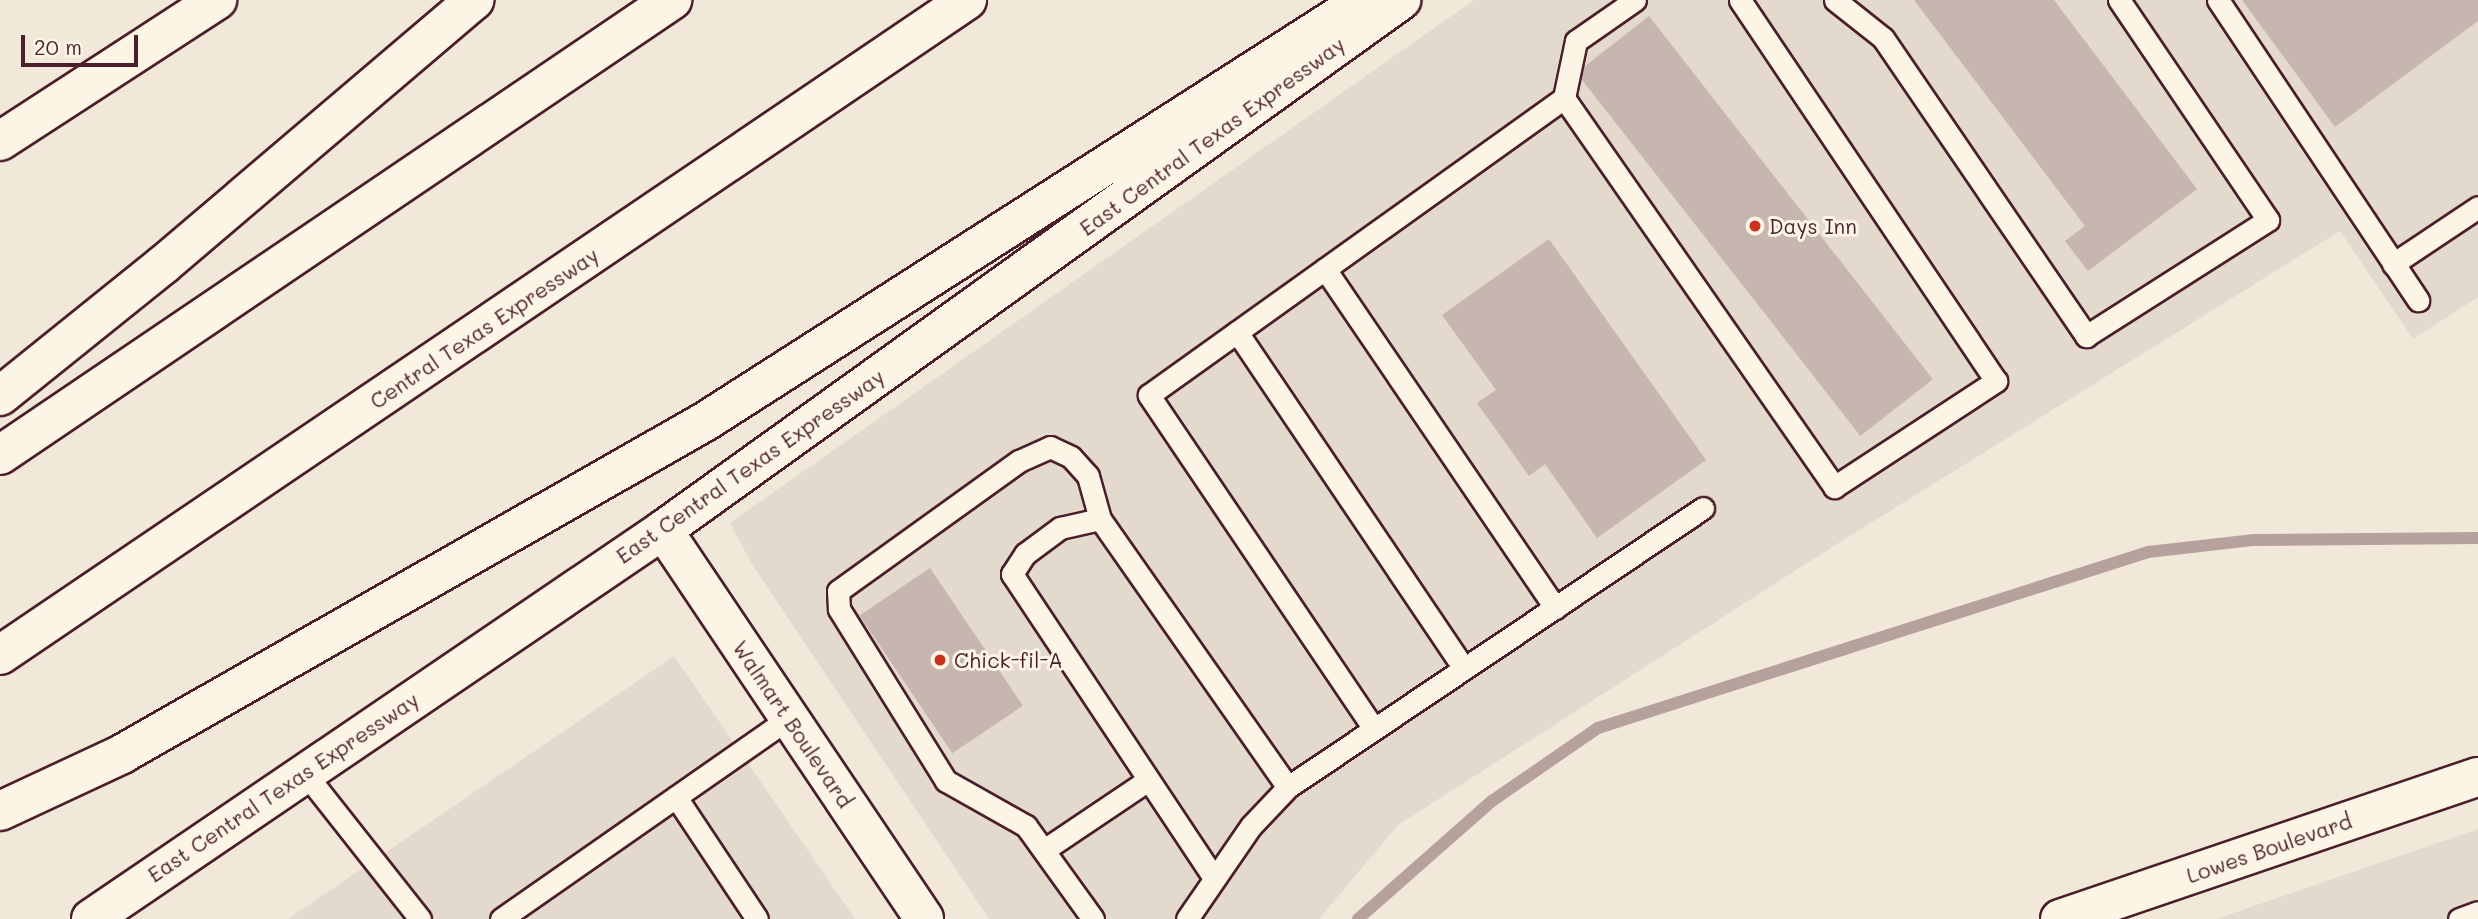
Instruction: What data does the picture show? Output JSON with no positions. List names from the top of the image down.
{
  "streets": {
    "main road": [
      "East Central Texas Expressway",
      "Central Texas Expressway",
      "Walmart Boulevard",
      "Lowes Boulevard"
    ]
  },
  "crossings": [
    ["East Central Texas Expressway", "Walmart Boulevard"]
  ],
  "places": ["Days Inn", "Chick-fil-A"],
  "scale_bar": "20 m"
}
